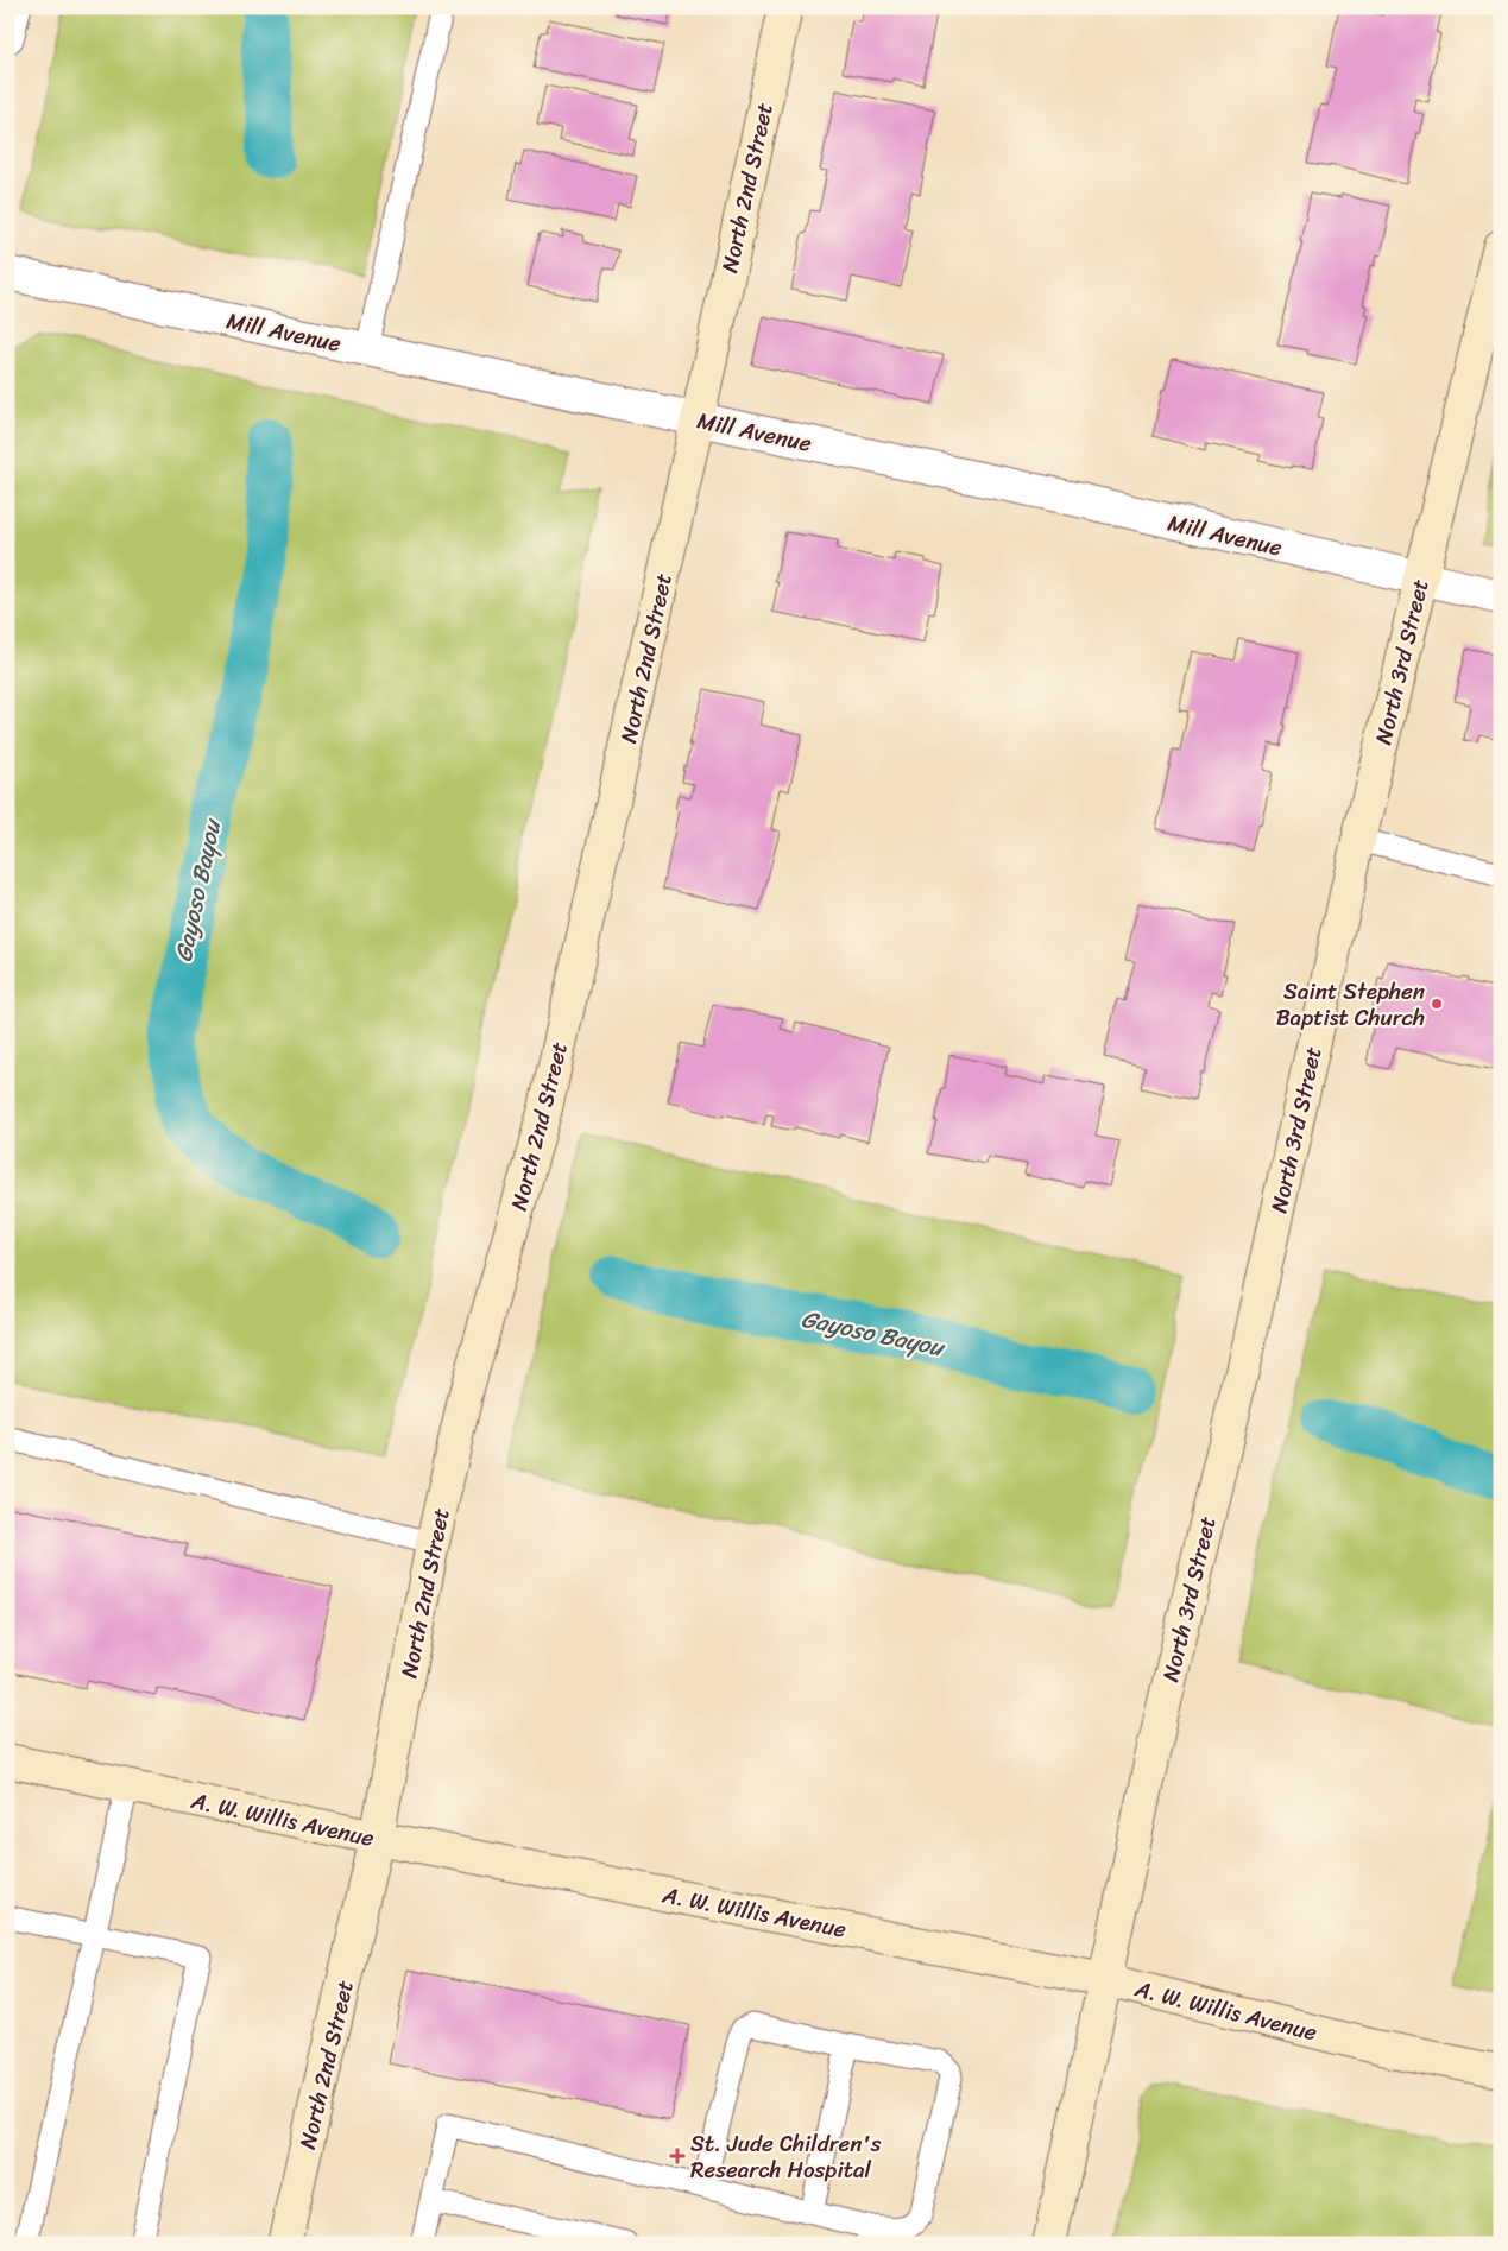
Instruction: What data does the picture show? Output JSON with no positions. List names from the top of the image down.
{
  "streets": {
    "main road": ["North 2nd Street", "North 3rd Street", "A. W. Willis Avenue"],
    "street": ["Mill Avenue"]
  },
  "crossings": [
    ["North 2nd Street", "Mill Avenue"],
    ["North 2nd Street", "A. W. Willis Avenue"],
    ["Mill Avenue", "North 3rd Street"],
    ["North 3rd Street", "A. W. Willis Avenue"]
  ],
  "water": ["Gayoso Bayou"],
  "places": {
    "other": ["Saint Stephen Baptist Church"],
    "health": ["St. Jude Children's Research Hospital"]
  }
}
